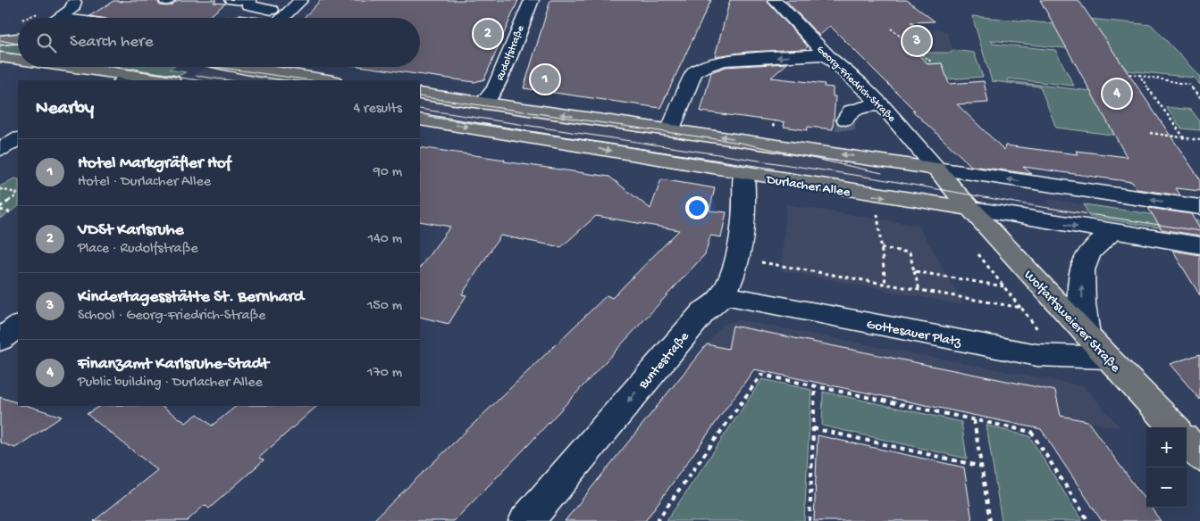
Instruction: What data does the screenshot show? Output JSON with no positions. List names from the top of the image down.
{
  "streets": {
    "main road": ["Durlacher Allee", "Wolfartsweierer Straße"],
    "street": [
      "Rudolfstraße",
      "Georg-Friedrich-Straße",
      "Gottesauer Platz",
      "Buntestraße"
    ]
  },
  "crossings": [
    ["Georg-Friedrich-Straße", "Wolfartsweierer Straße"],
    ["Durlacher Allee", "Wolfartsweierer Straße"],
    ["Durlacher Allee", "Buntestraße"],
    ["Wolfartsweierer Straße", "Gottesauer Platz"],
    ["Gottesauer Platz", "Buntestraße"]
  ],
  "one_way": ["Buntestraße"],
  "page": {
    "pins": [
      "2",
      "3",
      "1",
      "4"
    ],
    "search": "Search here",
    "heading": ["Nearby", "4 results"],
    "list": [
      {
        "mark": "1",
        "name": "Hotel Markgräfler Hof",
        "note": "Hotel · Durlacher Allee",
        "value": "90 m"
      },
      {
        "mark": "2",
        "name": "VDSt Karlsruhe",
        "note": "Place · Rudolfstraße",
        "value": "140 m"
      },
      {
        "mark": "3",
        "name": "Kindertagesstätte St. Bernhard",
        "note": "School · Georg-Friedrich-Straße",
        "value": "150 m"
      },
      {
        "mark": "4",
        "name": "Finanzamt Karlsruhe-Stadt",
        "note": "Public building · Durlacher Allee",
        "value": "170 m"
      }
    ],
    "map_buttons": ["+", "−"]
  }
}
